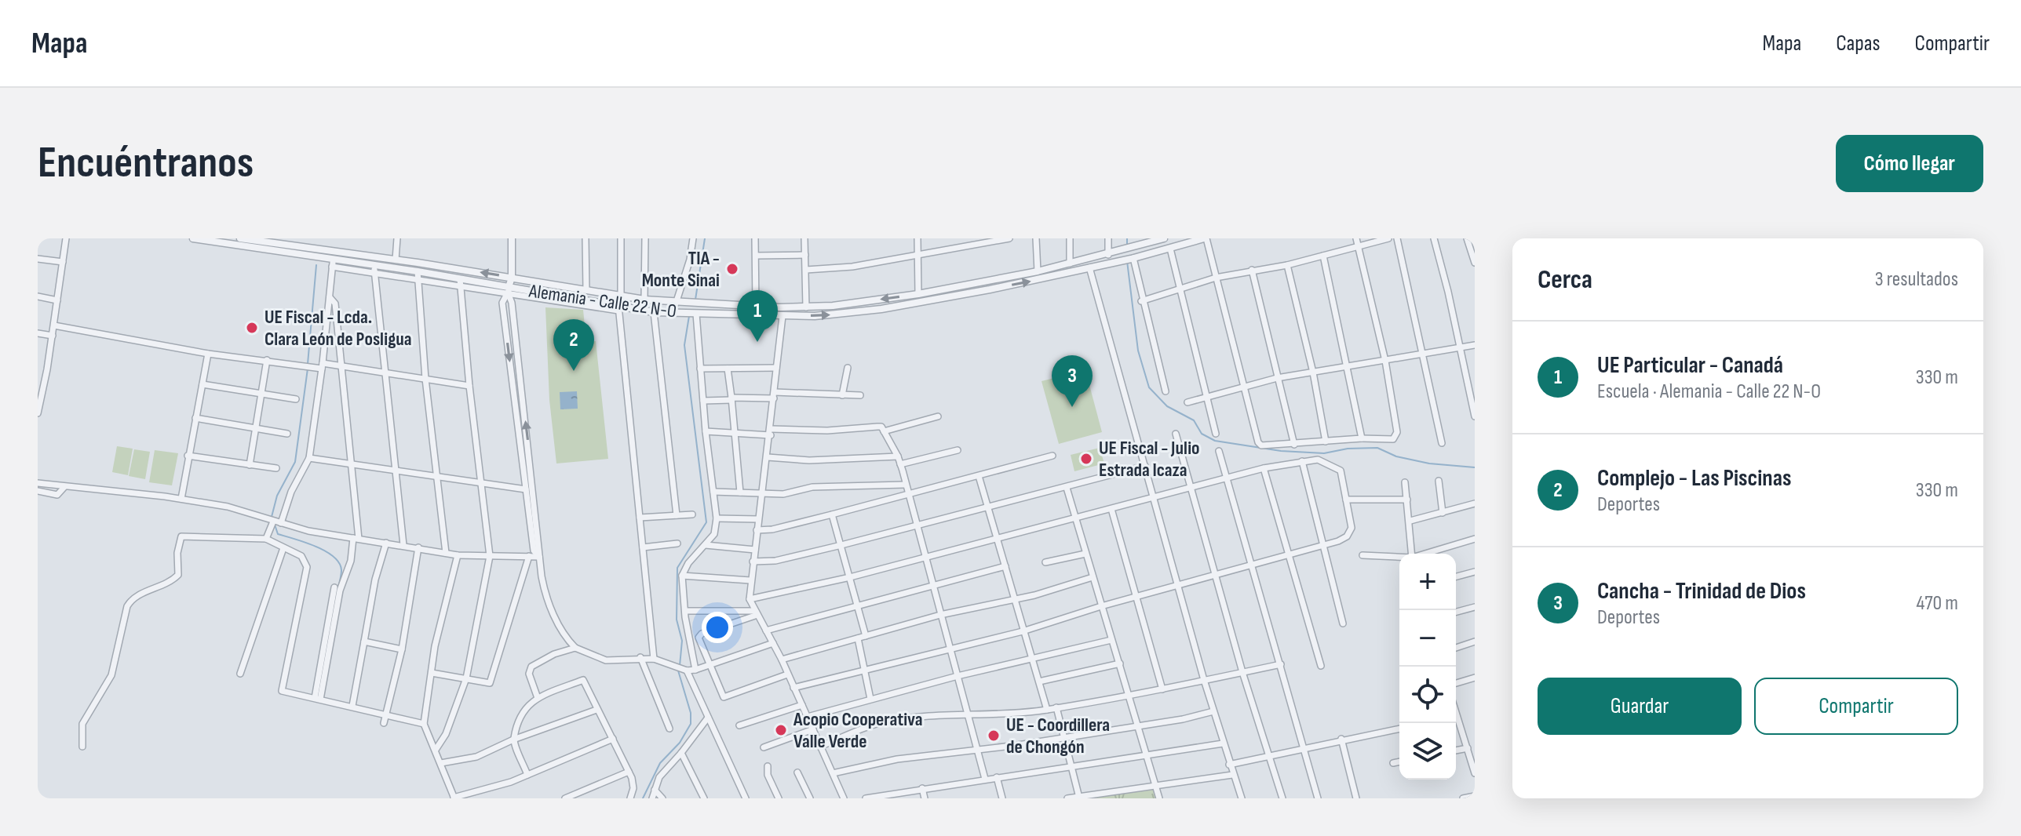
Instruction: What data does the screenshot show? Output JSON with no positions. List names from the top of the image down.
{
  "streets": {
    "street": ["Alemania - Calle 22 N-O"]
  },
  "places": [
    "TIA - Monte Sinai",
    "UE Fiscal - Lcda. Clara León de Posligua",
    "UE Fiscal - Julio Estrada Icaza",
    "Acopio Cooperativa Valle Verde",
    "UE - Coordillera de Chongón"
  ],
  "page": {
    "header": "Mapa",
    "nav": ["Mapa", "Capas", "Compartir"],
    "buttons": [
      "Cómo llegar",
      ["Guardar", "Compartir"]
    ],
    "title": "Encuéntranos",
    "heading": ["Cerca", "3 resultados"],
    "pins": ["1", "2", "3"],
    "list": [
      {
        "mark": "1",
        "name": "UE Particular - Canadá",
        "note": "Escuela · Alemania - Calle 22 N-O",
        "value": "330 m"
      },
      {
        "mark": "2",
        "name": "Complejo - Las Piscinas",
        "note": "Deportes",
        "value": "330 m"
      },
      {
        "mark": "3",
        "name": "Cancha - Trinidad de Dios",
        "note": "Deportes",
        "value": "470 m"
      }
    ],
    "map_buttons": ["+", "−"]
  }
}
